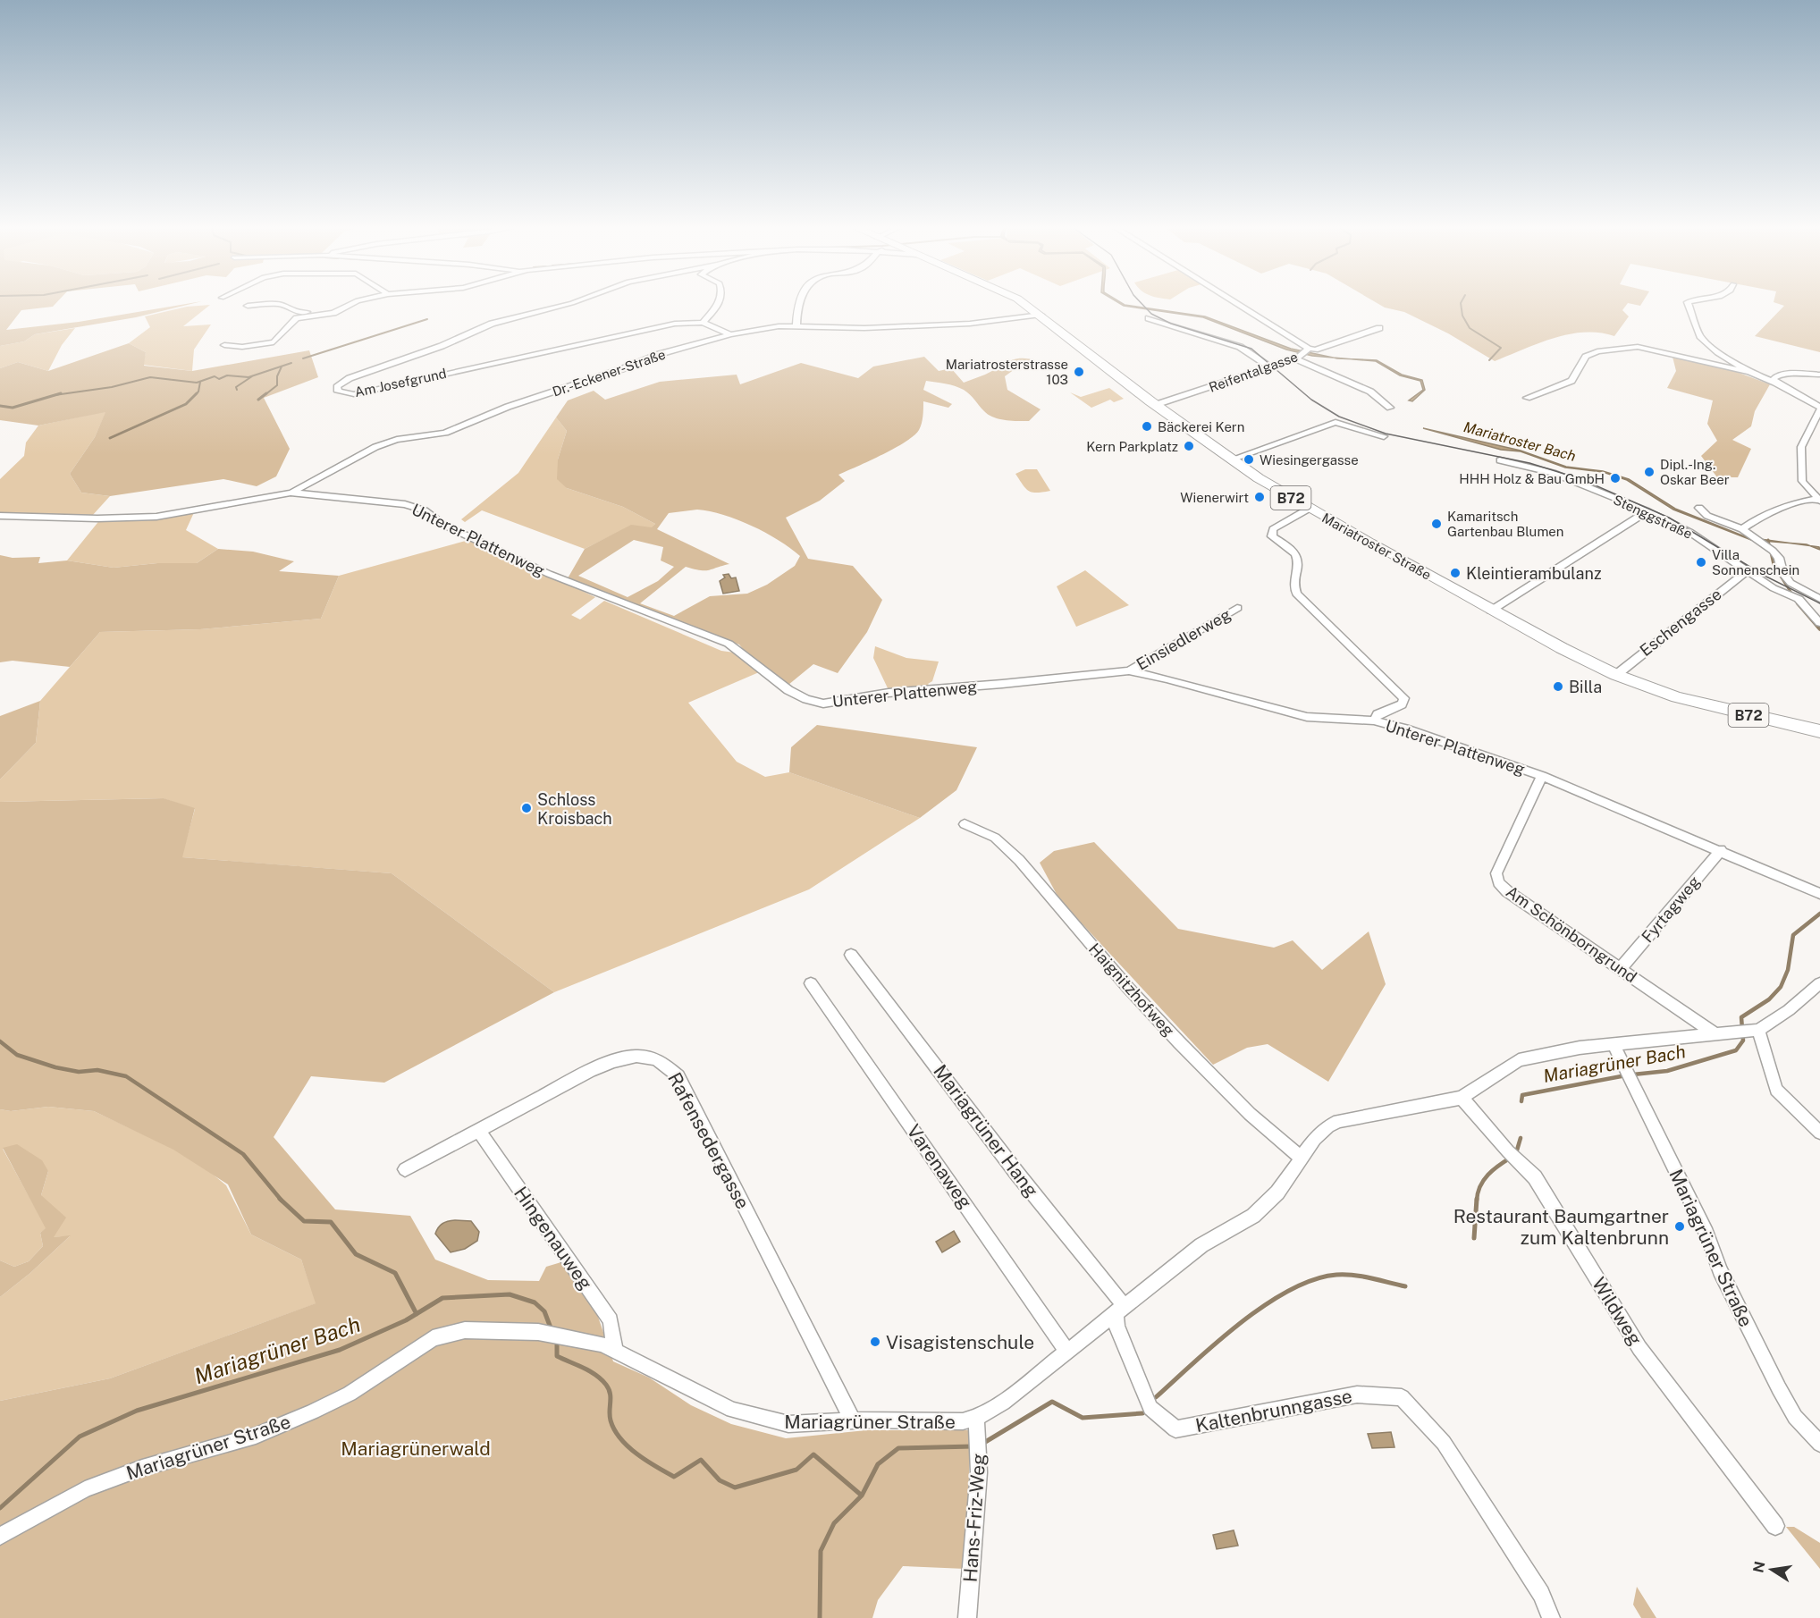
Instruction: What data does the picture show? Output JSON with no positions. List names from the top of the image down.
{
  "streets": {
    "main road": ["B72", "Mariatroster Straße"],
    "street": [
      "Reifentalgasse",
      "Dr.-Eckener-Straße",
      "Am Josefgrund",
      "Stenggstraße",
      "Unterer Plattenweg",
      "Eschengasse",
      "Einsiedlerweg",
      "Fyrtagweg",
      "Am Schönborngrund",
      "Haignitzhofweg",
      "Mariagrüner Hang",
      "Rafensedergasse",
      "Varenaweg",
      "Hingenauweg",
      "Mariagrüner Straße",
      "Wildweg",
      "Kaltenbrunngasse",
      "Hans-Friz-Weg"
    ]
  },
  "crossings": [
    ["Reifentalgasse", "Mariatroster Straße"],
    ["Dr.-Eckener-Straße", "Am Josefgrund"],
    ["Dr.-Eckener-Straße", "Unterer Plattenweg"],
    ["Dr.-Eckener-Straße", "Mariatroster Straße"],
    ["Stenggstraße", "Eschengasse"],
    ["Unterer Plattenweg", "Einsiedlerweg"],
    ["Unterer Plattenweg", "Fyrtagweg"],
    ["Unterer Plattenweg", "Am Schönborngrund"],
    ["Mariatroster Straße", "Eschengasse"],
    ["Fyrtagweg", "Am Schönborngrund"],
    ["Am Schönborngrund", "Mariagrüner Straße"],
    ["Haignitzhofweg", "Mariagrüner Straße"],
    ["Mariagrüner Hang", "Mariagrüner Straße"],
    ["Mariagrüner Hang", "Kaltenbrunngasse"],
    ["Rafensedergasse", "Hingenauweg"],
    ["Rafensedergasse", "Mariagrüner Straße"],
    ["Varenaweg", "Mariagrüner Straße"],
    ["Hingenauweg", "Mariagrüner Straße"],
    ["Mariagrüner Straße", "Wildweg"],
    ["Mariagrüner Straße", "Kaltenbrunngasse"],
    ["Mariagrüner Straße", "Hans-Friz-Weg"]
  ],
  "water": ["Mariatroster Bach", "Mariagrüner Bach"],
  "parks": ["Mariagrünerwald"],
  "places": [
    "Mariatrosterstrasse 103",
    "Bäckerei Kern",
    "Kern Parkplatz",
    "Wiesingergasse",
    "Dipl.-Ing. Oskar Beer",
    "HHH Holz & Bau GmbH",
    "Wienerwirt",
    "Kamaritsch Gartenbau Blumen",
    "Villa Sonnenschein",
    "Kleintierambulanz",
    "Billa",
    "Schloss Kroisbach",
    "Restaurant Baumgartner zum Kaltenbrunn",
    "Visagistenschule"
  ],
  "north": "left"
}
